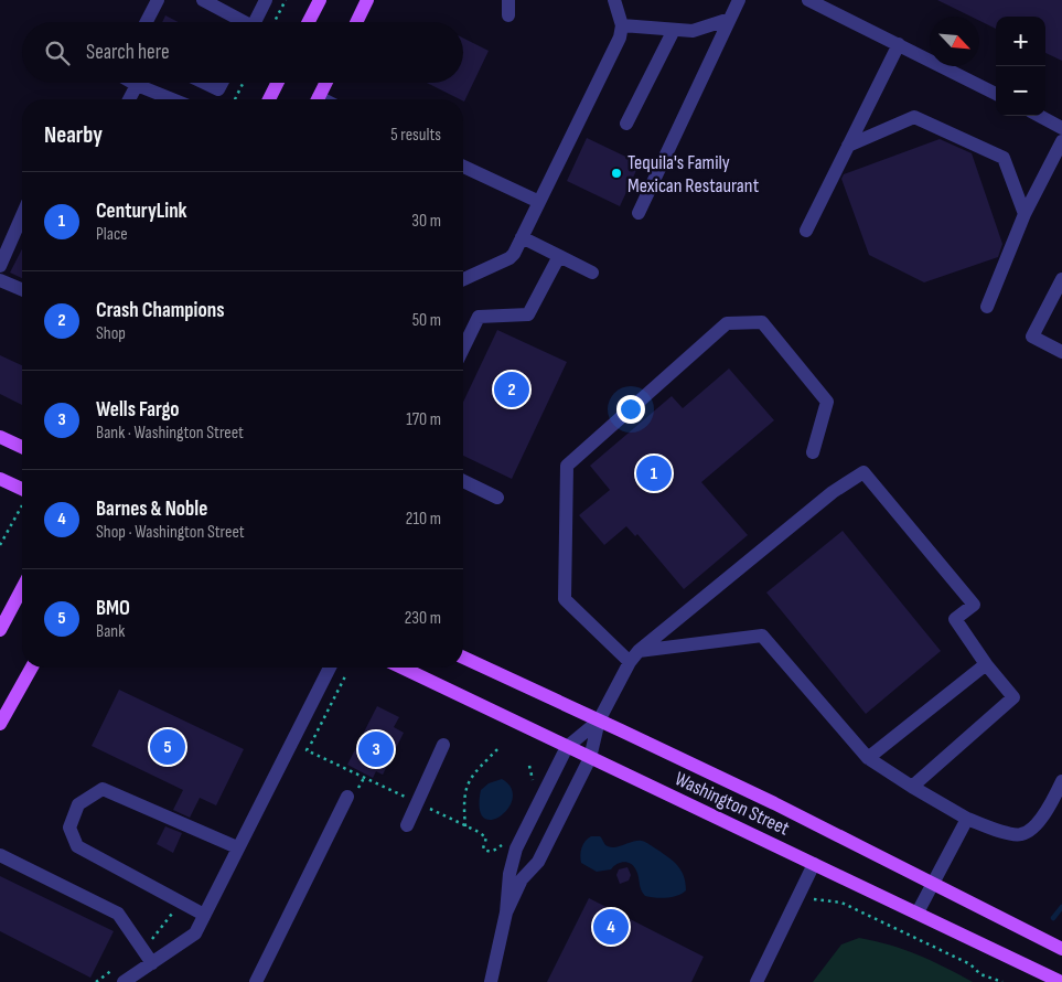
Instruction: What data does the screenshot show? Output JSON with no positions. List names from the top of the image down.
{
  "streets": {
    "main road": ["Washington Street"]
  },
  "places": ["Tequila's Family Mexican Restaurant"],
  "north": "bottom right",
  "page": {
    "map_buttons": ["+", "−"],
    "search": "Search here",
    "heading": ["Nearby", "5 results"],
    "list": [
      {
        "mark": "1",
        "name": "CenturyLink",
        "note": "Place",
        "value": "30 m"
      },
      {
        "mark": "2",
        "name": "Crash Champions",
        "note": "Shop",
        "value": "50 m"
      },
      {
        "mark": "3",
        "name": "Wells Fargo",
        "note": "Bank · Washington Street",
        "value": "170 m"
      },
      {
        "mark": "4",
        "name": "Barnes & Noble",
        "note": "Shop · Washington Street",
        "value": "210 m"
      },
      {
        "mark": "5",
        "name": "BMO",
        "note": "Bank",
        "value": "230 m"
      }
    ],
    "pins": [
      "2",
      "1",
      "5",
      "3",
      "4"
    ]
  }
}
